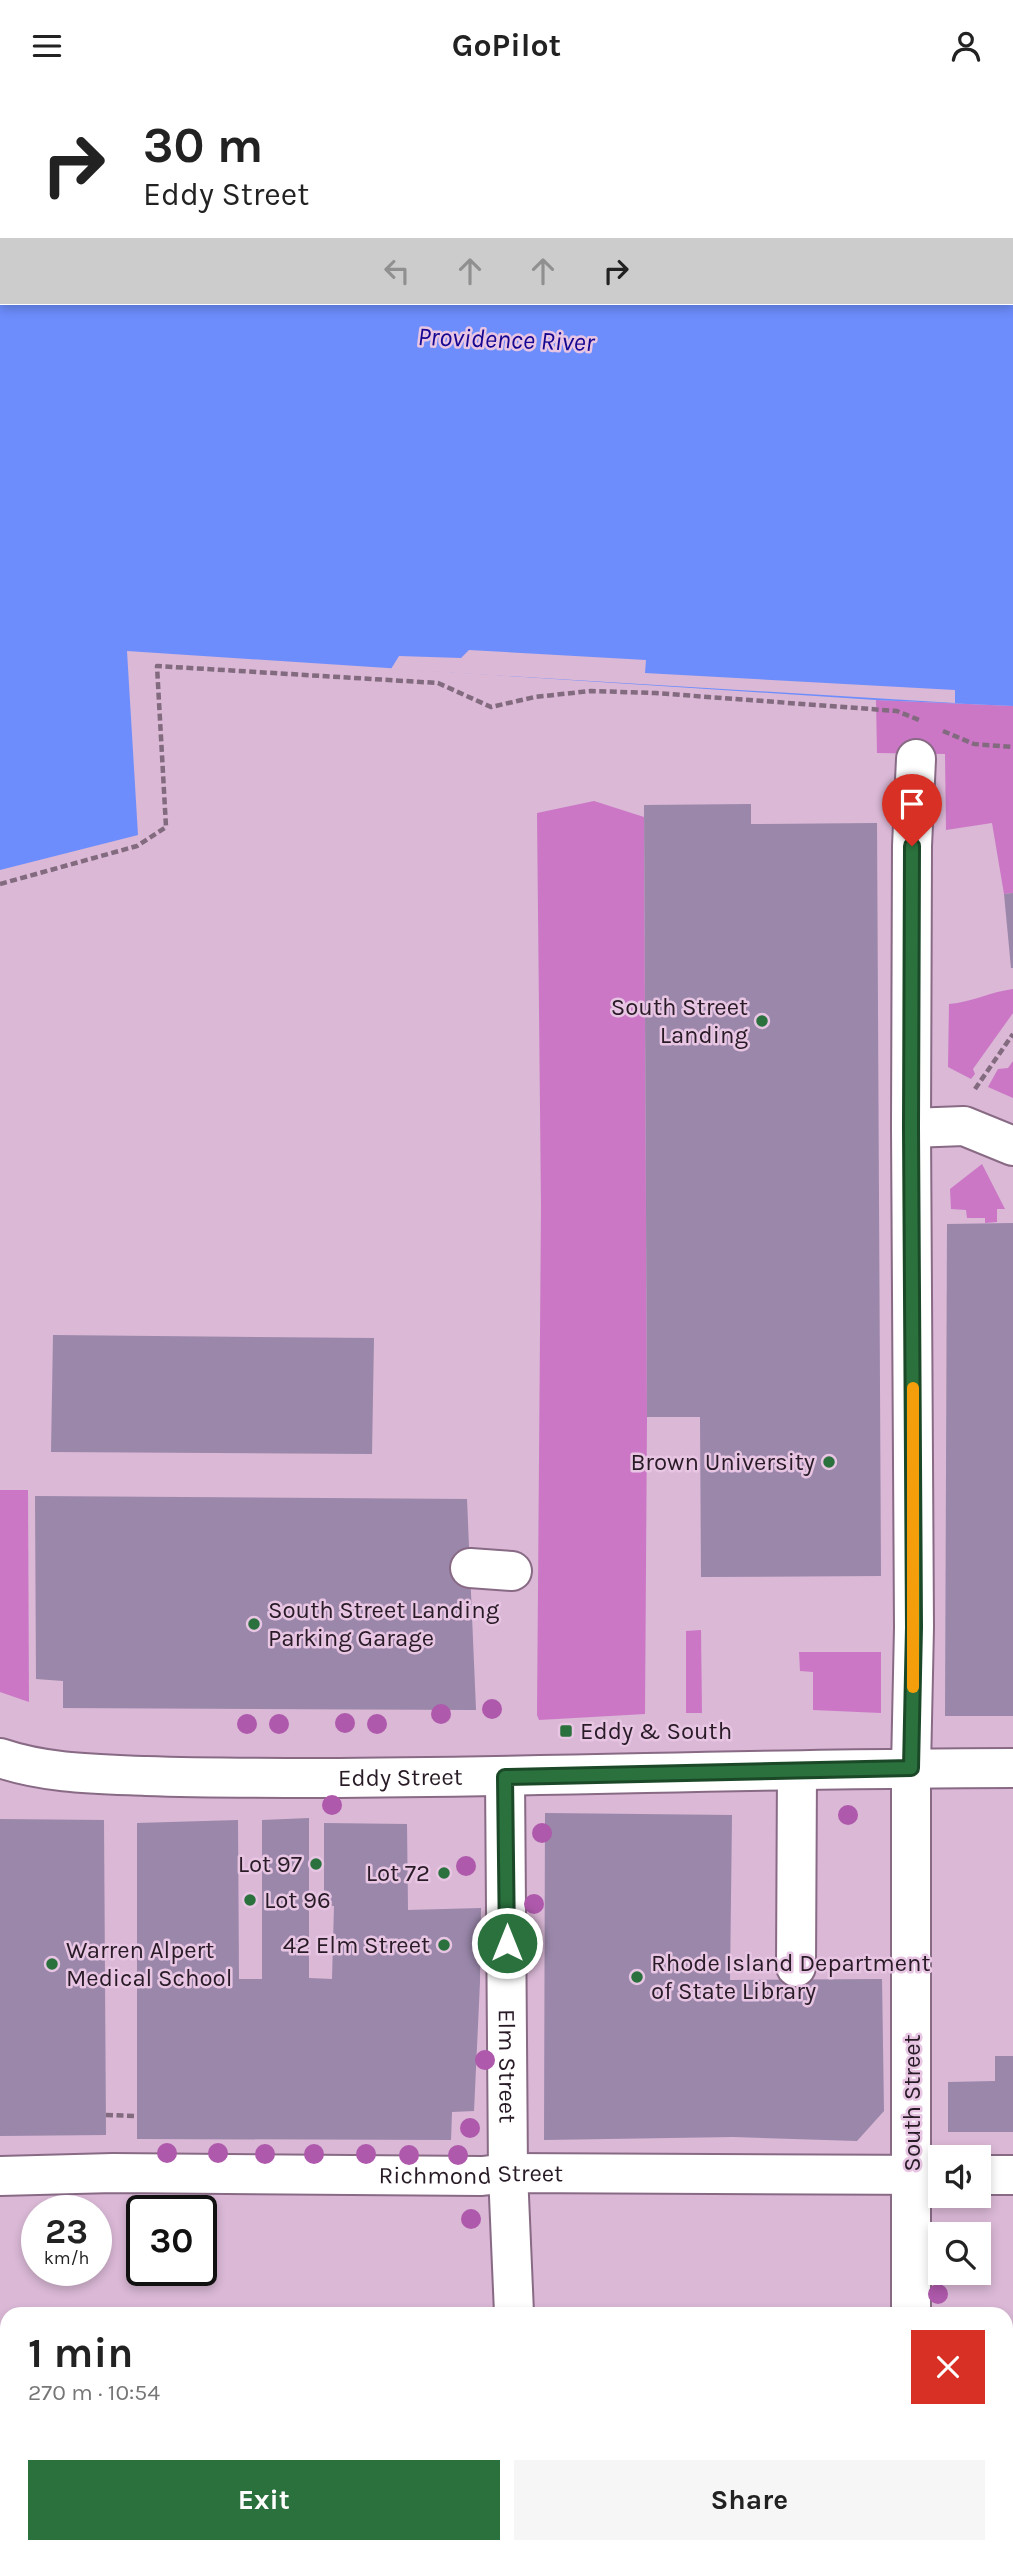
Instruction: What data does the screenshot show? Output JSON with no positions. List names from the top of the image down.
{
  "streets": {
    "street": [
      "Eddy Street",
      "Elm Street",
      "South Street",
      "Richmond Street"
    ]
  },
  "crossings": [
    ["Eddy Street", "Elm Street"],
    ["Eddy Street", "South Street"],
    ["Elm Street", "Richmond Street"],
    ["South Street", "Richmond Street"]
  ],
  "water": ["Providence River"],
  "places": {
    "other": [
      "South Street Landing",
      "Brown University",
      "South Street Landing Parking Garage",
      "Lot 97",
      "Lot 72",
      "Lot 96",
      "42 Elm Street",
      "Warren Alpert Medical School",
      "Rhode Island Department of State Library"
    ],
    "transit": ["Eddy & South"]
  },
  "page": {
    "header": "GoPilot",
    "turn": ["30 m", "Eddy Street"],
    "speed": "23 km/h",
    "limit": "30",
    "heading": ["1 min", "270 m · 10:54"],
    "buttons": ["Exit", "Share"]
  }
}
